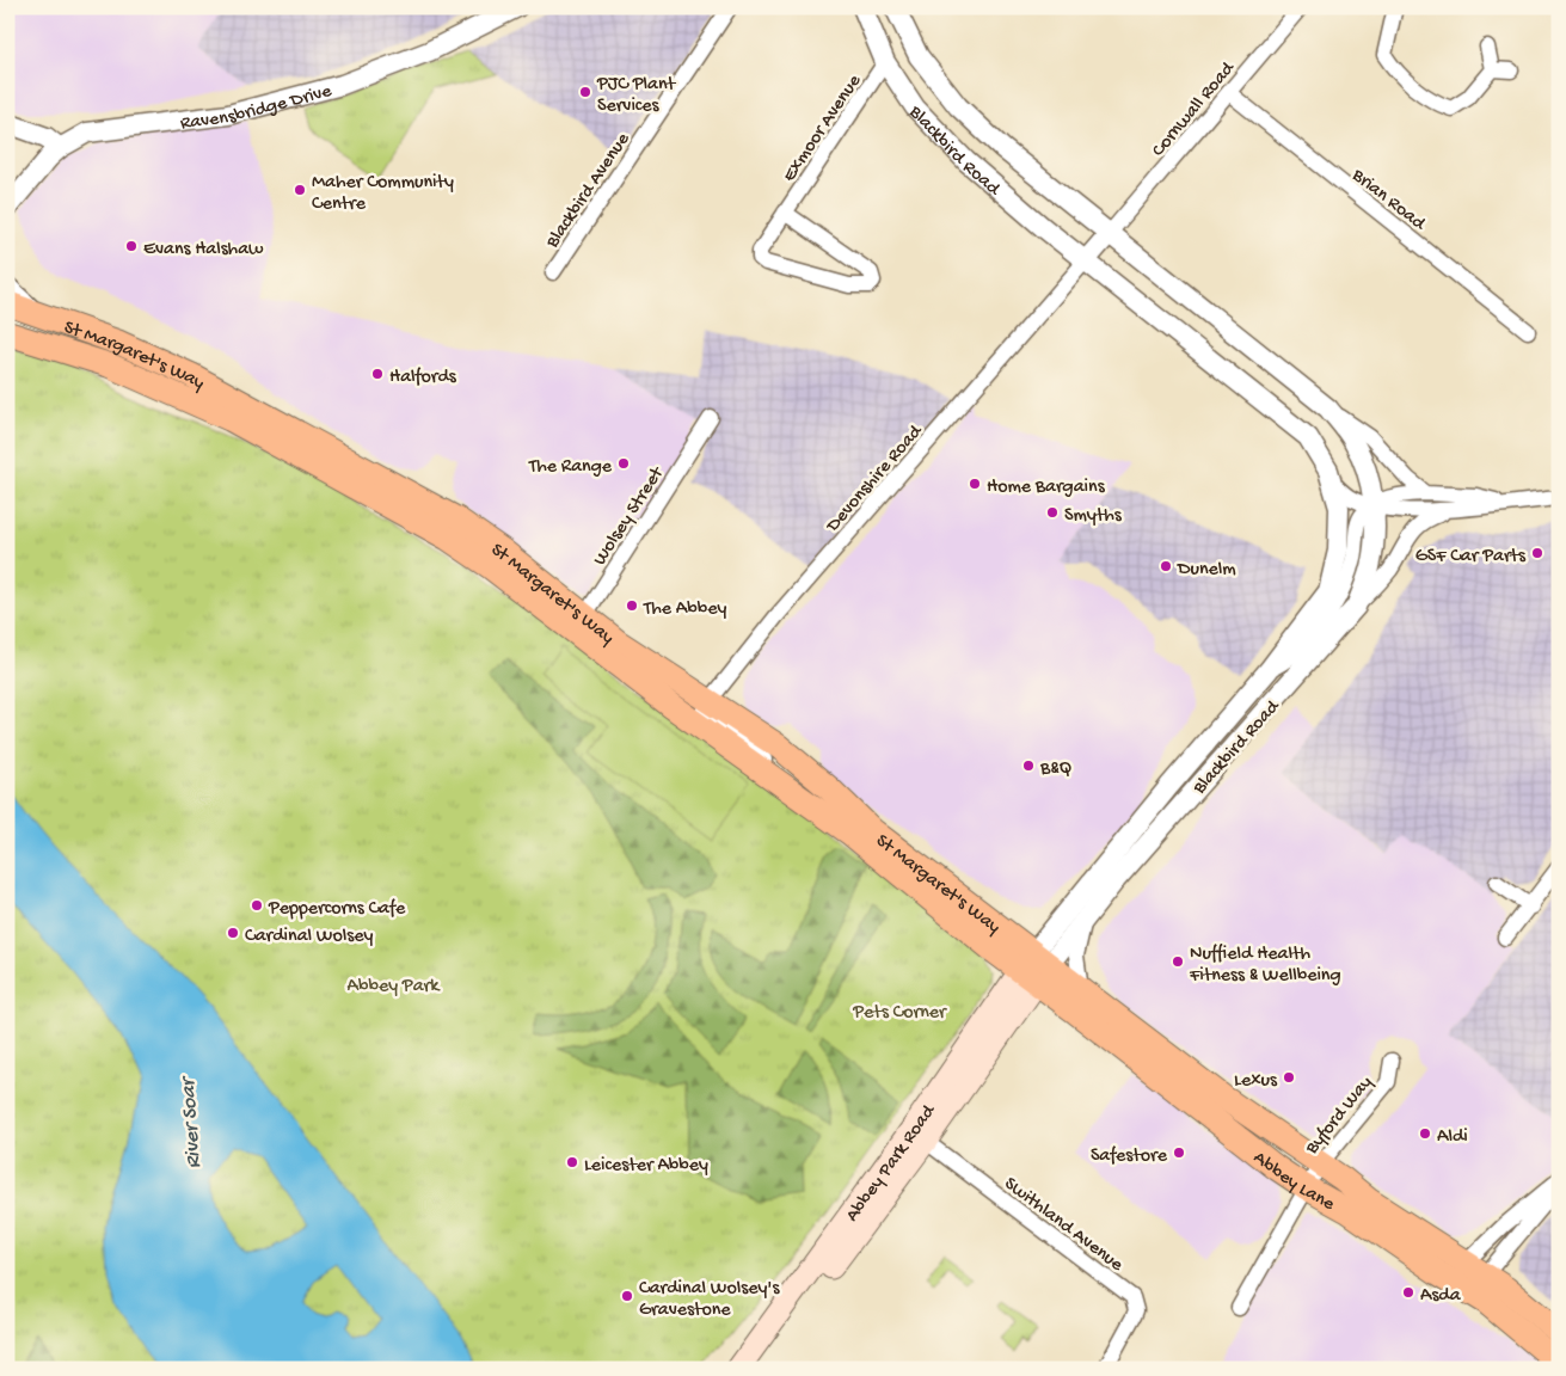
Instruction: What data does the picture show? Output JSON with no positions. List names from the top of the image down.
{
  "streets": {
    "main road": ["St Margaret's Way", "Abbey Park Road", "Abbey Lane"],
    "street": [
      "Ravensbridge Drive",
      "Cornwall Road",
      "Exmoor Avenue",
      "Blackbird Road",
      "Blackbird Avenue",
      "Brian Road",
      "Devonshire Road",
      "Wolsey Street",
      "Byford Way",
      "Swithland Avenue"
    ]
  },
  "crossings": [
    ["Cornwall Road", "Blackbird Road"],
    ["Cornwall Road", "Brian Road"],
    ["Exmoor Avenue", "Blackbird Road"],
    ["Blackbird Road", "St Margaret's Way"],
    ["Blackbird Road", "Devonshire Road"],
    ["Blackbird Road", "Abbey Park Road"],
    ["Blackbird Road", "Abbey Lane"],
    ["St Margaret's Way", "Devonshire Road"],
    ["St Margaret's Way", "Wolsey Street"],
    ["St Margaret's Way", "Abbey Park Road"],
    ["St Margaret's Way", "Abbey Lane"],
    ["Byford Way", "Abbey Lane"],
    ["Abbey Park Road", "Abbey Lane"],
    ["Abbey Park Road", "Swithland Avenue"]
  ],
  "water": ["River Soar"],
  "parks": ["Abbey Park", "Pets Corner"],
  "places": [
    "PJC Plant Services",
    "Maher Community Centre",
    "Evans Halshaw",
    "Halfords",
    "The Range",
    "Home Bargains",
    "Smyths",
    "GSF Car Parts",
    "Dunelm",
    "The Abbey",
    "B&Q",
    "Peppercorns Cafe",
    "Cardinal Wolsey",
    "Nuffield Health Fitness & Wellbeing",
    "Lexus",
    "Aldi",
    "Safestore",
    "Leicester Abbey",
    "Asda",
    "Cardinal Wolsey's Gravestone"
  ]
}
